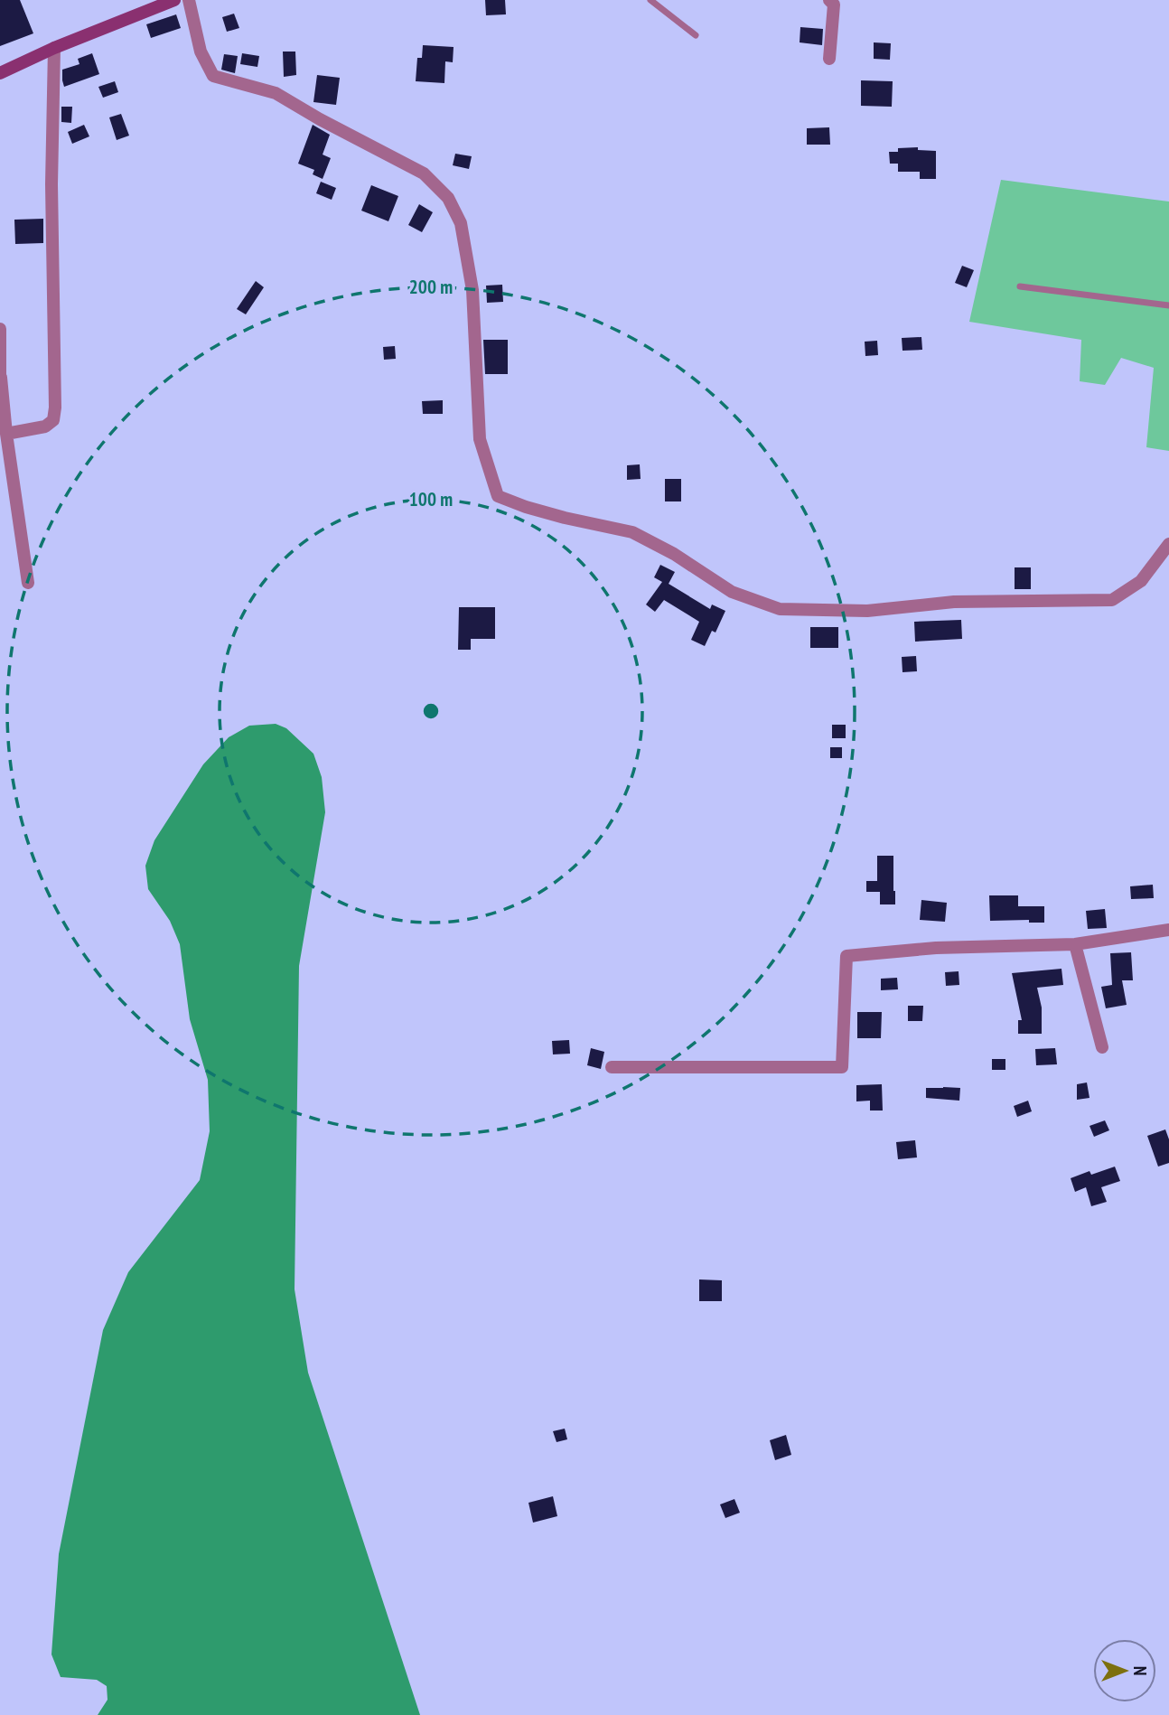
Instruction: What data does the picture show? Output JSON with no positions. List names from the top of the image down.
{
  "north": "right",
  "rings": ["200 m", "100 m"]
}
